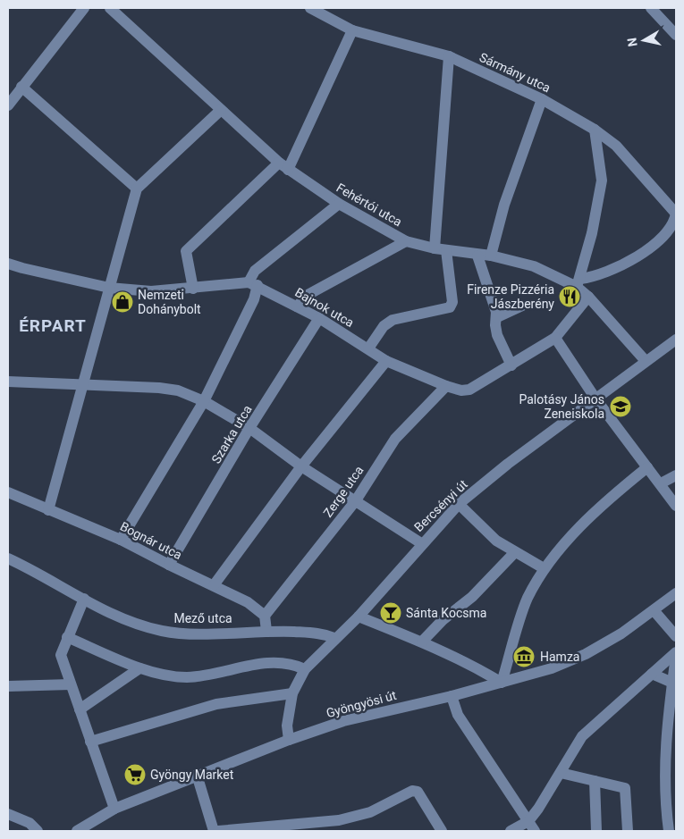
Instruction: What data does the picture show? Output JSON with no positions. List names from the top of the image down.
{
  "streets": {
    "street": [
      "Sármány utca",
      "Fehértói utca",
      "Bajnok utca",
      "Szarka utca",
      "Zerge utca",
      "Bercsényi út",
      "Bognár utca",
      "Mező utca",
      "Gyöngyösi út"
    ]
  },
  "crossings": [
    ["Fehértói utca", "Bajnok utca"],
    ["Fehértói utca", "Bercsényi út"],
    ["Bajnok utca", "Szarka utca"],
    ["Bajnok utca", "Zerge utca"],
    ["Szarka utca", "Bognár utca"],
    ["Zerge utca", "Bognár utca"],
    ["Bercsényi út", "Mező utca"],
    ["Bercsényi út", "Gyöngyösi út"]
  ],
  "districts": ["ÉRPART"],
  "places": {
    "restaurant": ["Firenze Pizzéria Jászberény"],
    "shop": ["Nemzeti Dohánybolt"],
    "school or university": ["Palotásy János Zeneiskola"],
    "bar": ["Sánta Kocsma"],
    "museum": ["Hamza"],
    "supermarket": ["Gyöngy Market"]
  },
  "north": "left"
}
